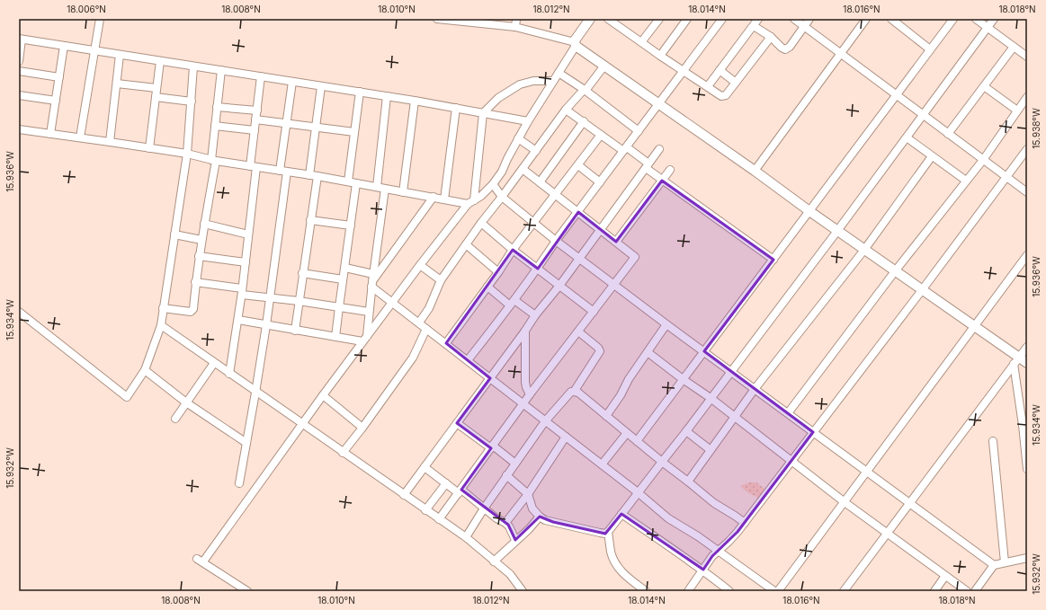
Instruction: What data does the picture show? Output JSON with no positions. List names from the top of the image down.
{
  "coordinates": [
    "18.006°N",
    "18.008°N",
    "18.010°N",
    "18.012°N",
    "18.014°N",
    "18.016°N",
    "18.018°N",
    "15.938°W",
    "15.936°W",
    "15.934°W",
    "15.932°W"
  ]
}
